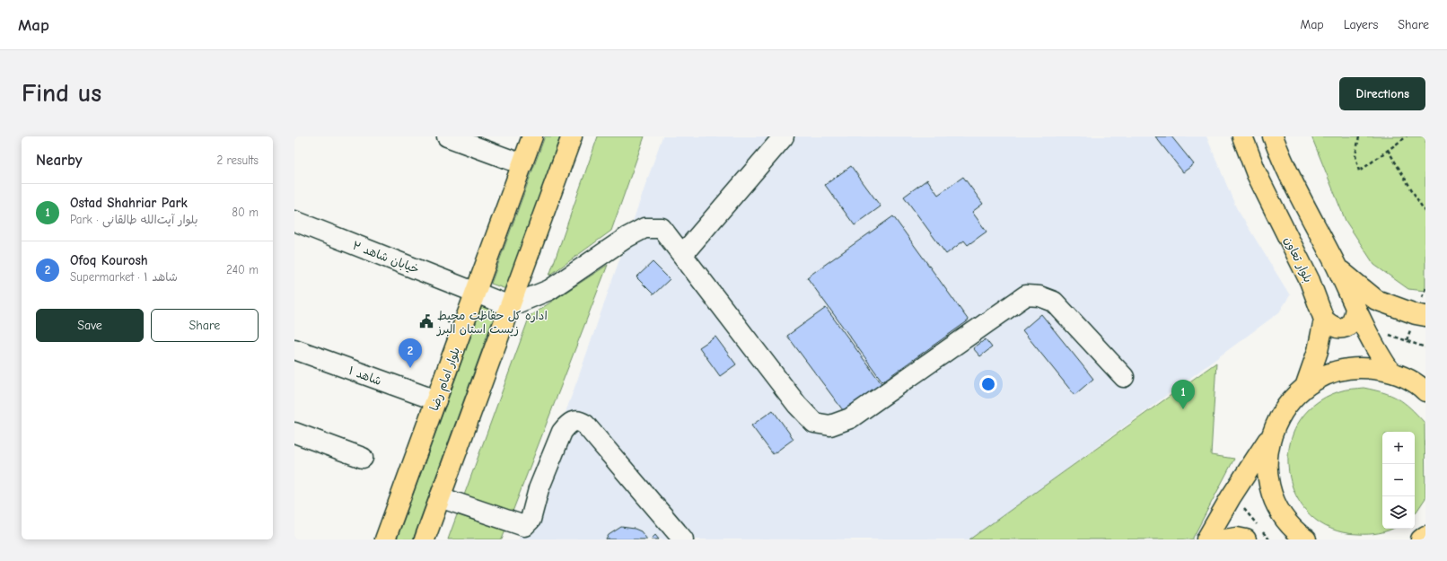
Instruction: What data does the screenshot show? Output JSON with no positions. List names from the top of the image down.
{
  "streets": {
    "main road": ["بلوار تعاون", "بلوار امام رضا"],
    "street": ["خیابان شاهد ۲", "شاهد ۱"]
  },
  "crossings": [
    ["خیابان شاهد ۲", "بلوار امام رضا"],
    ["شاهد ۱", "بلوار امام رضا"]
  ],
  "places": {
    "public building": ["اداره کل حفاظت محیط زیست استان البرز"]
  },
  "page": {
    "header": "Map",
    "nav": ["Map", "Layers", "Share"],
    "buttons": [
      "Directions",
      ["Save", "Share"]
    ],
    "title": "Find us",
    "heading": ["Nearby", "2 results"],
    "list": [
      {
        "mark": "1",
        "name": "Ostad Shahriar Park",
        "note": "Park · بلوار آیت‌الله طالقانی",
        "value": "80 m"
      },
      {
        "mark": "2",
        "name": "Ofoq Kourosh",
        "note": "Supermarket · شاهد ۱",
        "value": "240 m"
      }
    ],
    "pins": ["2", "1"],
    "map_buttons": ["+", "−"]
  }
}
